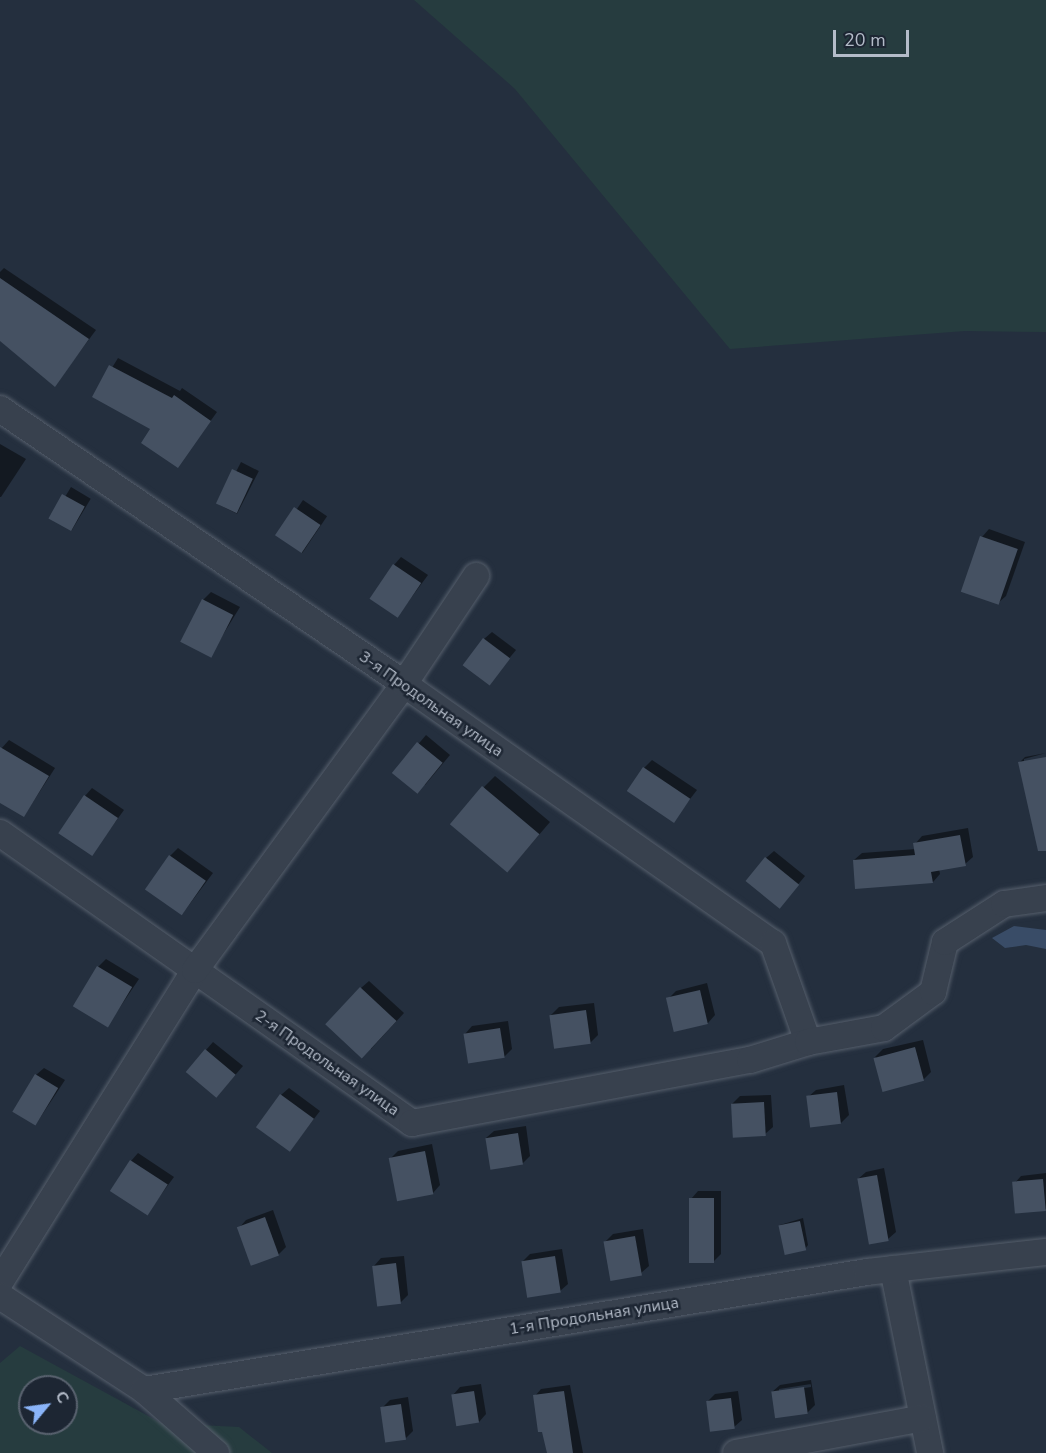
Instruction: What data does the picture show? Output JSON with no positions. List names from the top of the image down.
{
  "streets": {
    "street": ["3-я Продольная улица", "2-я Продольная улица", "1-я Продольная улица"]
  },
  "crossings": [
    ["3-я Продольная улица", "2-я Продольная улица"]
  ],
  "scale_bar": "20 m",
  "north": "top right"
}
